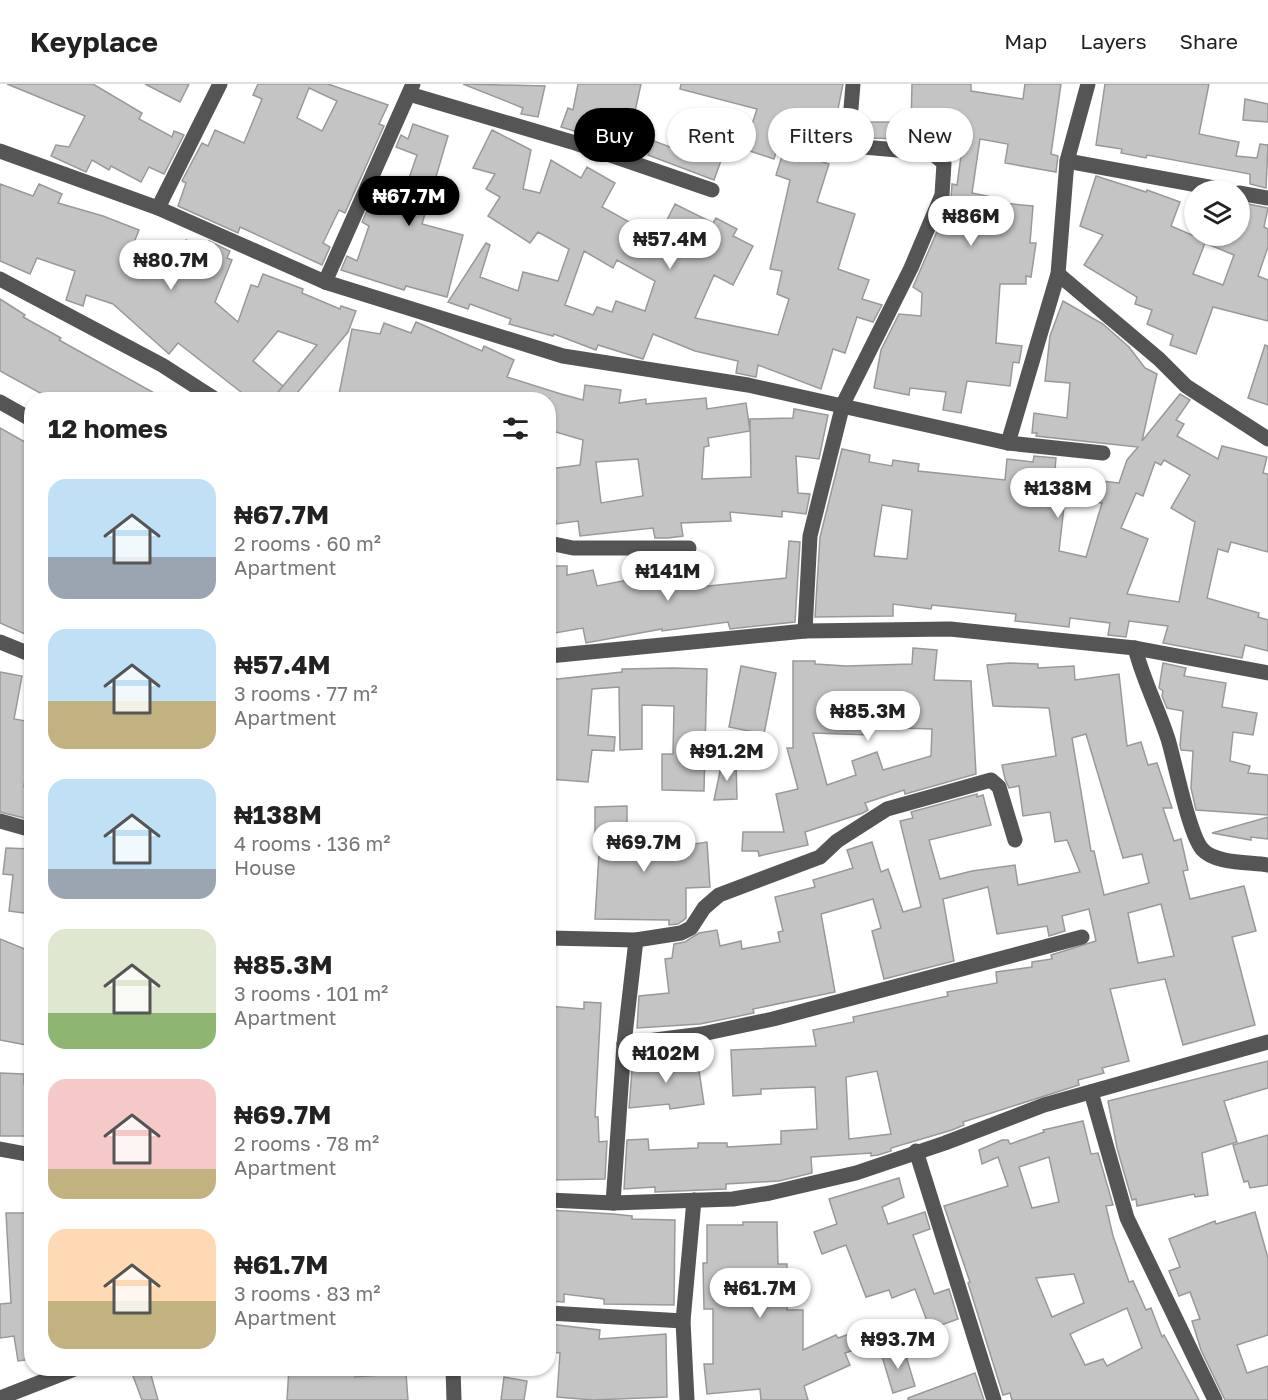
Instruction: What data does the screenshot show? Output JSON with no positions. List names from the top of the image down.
{
  "page": {
    "header": "Keyplace",
    "nav": ["Map", "Layers", "Share"],
    "chip": [
      "Buy",
      "Rent",
      "Filters",
      "New"
    ],
    "price": [
      "₦67.7M",
      "₦86M",
      "₦57.4M",
      "₦80.7M",
      "₦138M",
      "₦141M",
      "₦85.3M",
      "₦91.2M",
      "₦69.7M",
      "₦102M",
      "₦61.7M",
      "₦93.7M"
    ],
    "heading": "12 homes",
    "list": [
      {
        "name": "₦67.7M",
        "note": "2 rooms · 60 m² · Apartment"
      },
      {
        "name": "₦57.4M",
        "note": "3 rooms · 77 m² · Apartment"
      },
      {
        "name": "₦138M",
        "note": "4 rooms · 136 m² · House"
      },
      {
        "name": "₦85.3M",
        "note": "3 rooms · 101 m² · Apartment"
      },
      {
        "name": "₦69.7M",
        "note": "2 rooms · 78 m² · Apartment"
      },
      {
        "name": "₦61.7M",
        "note": "3 rooms · 83 m² · Apartment"
      }
    ]
  }
}
